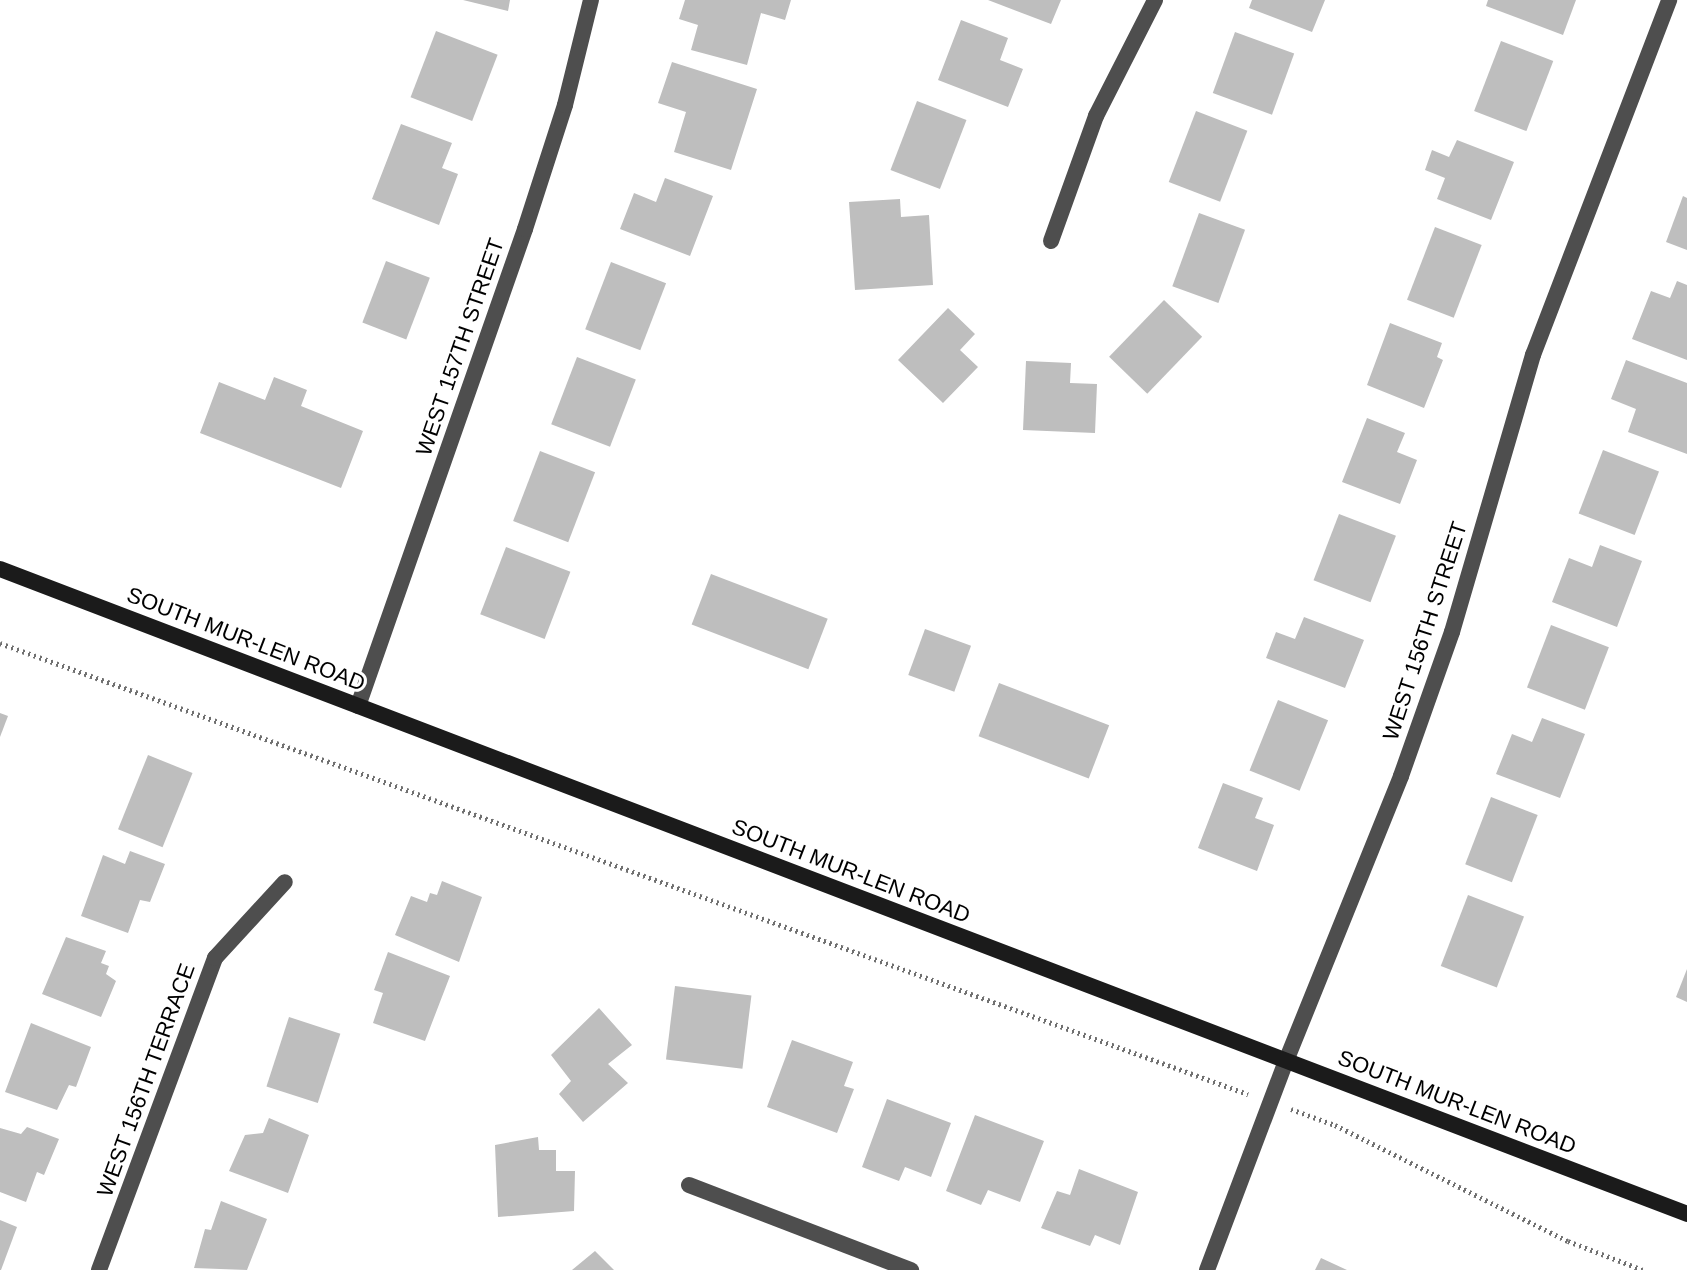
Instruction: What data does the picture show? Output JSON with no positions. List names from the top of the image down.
{
  "streets": {
    "main road": ["SOUTH MUR-LEN ROAD"],
    "street": ["WEST 157TH STREET", "WEST 156TH STREET", "WEST 156TH TERRACE"]
  },
  "crossings": [
    ["WEST 157TH STREET", "SOUTH MUR-LEN ROAD"],
    ["WEST 156TH STREET", "SOUTH MUR-LEN ROAD"]
  ]
}
